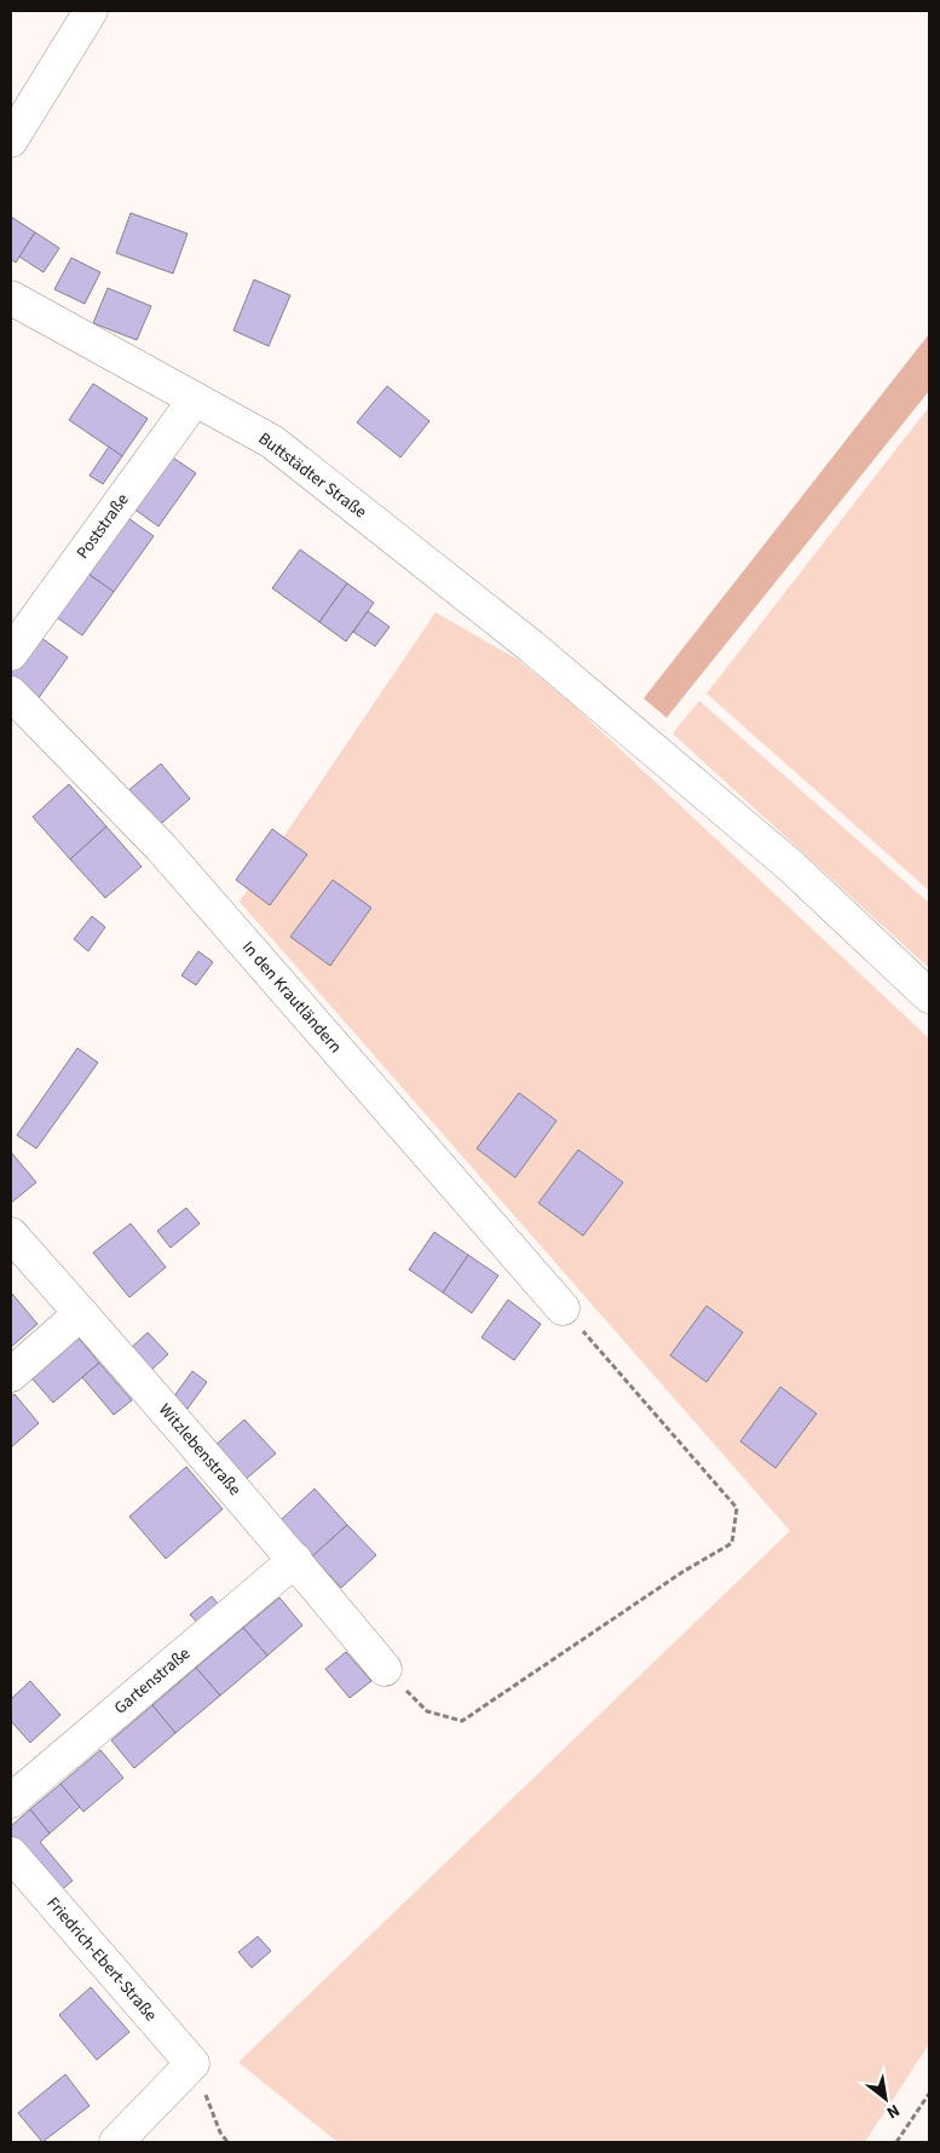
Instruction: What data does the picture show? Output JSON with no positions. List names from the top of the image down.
{
  "streets": {
    "street": [
      "Buttstädter Straße",
      "Poststraße",
      "In den Krautländern",
      "Witzlebenstraße",
      "Gartenstraße",
      "Friedrich-Ebert-Straße"
    ]
  },
  "crossings": [
    ["Buttstädter Straße", "Poststraße"],
    ["Witzlebenstraße", "Gartenstraße"]
  ],
  "north": "bottom right"
}
